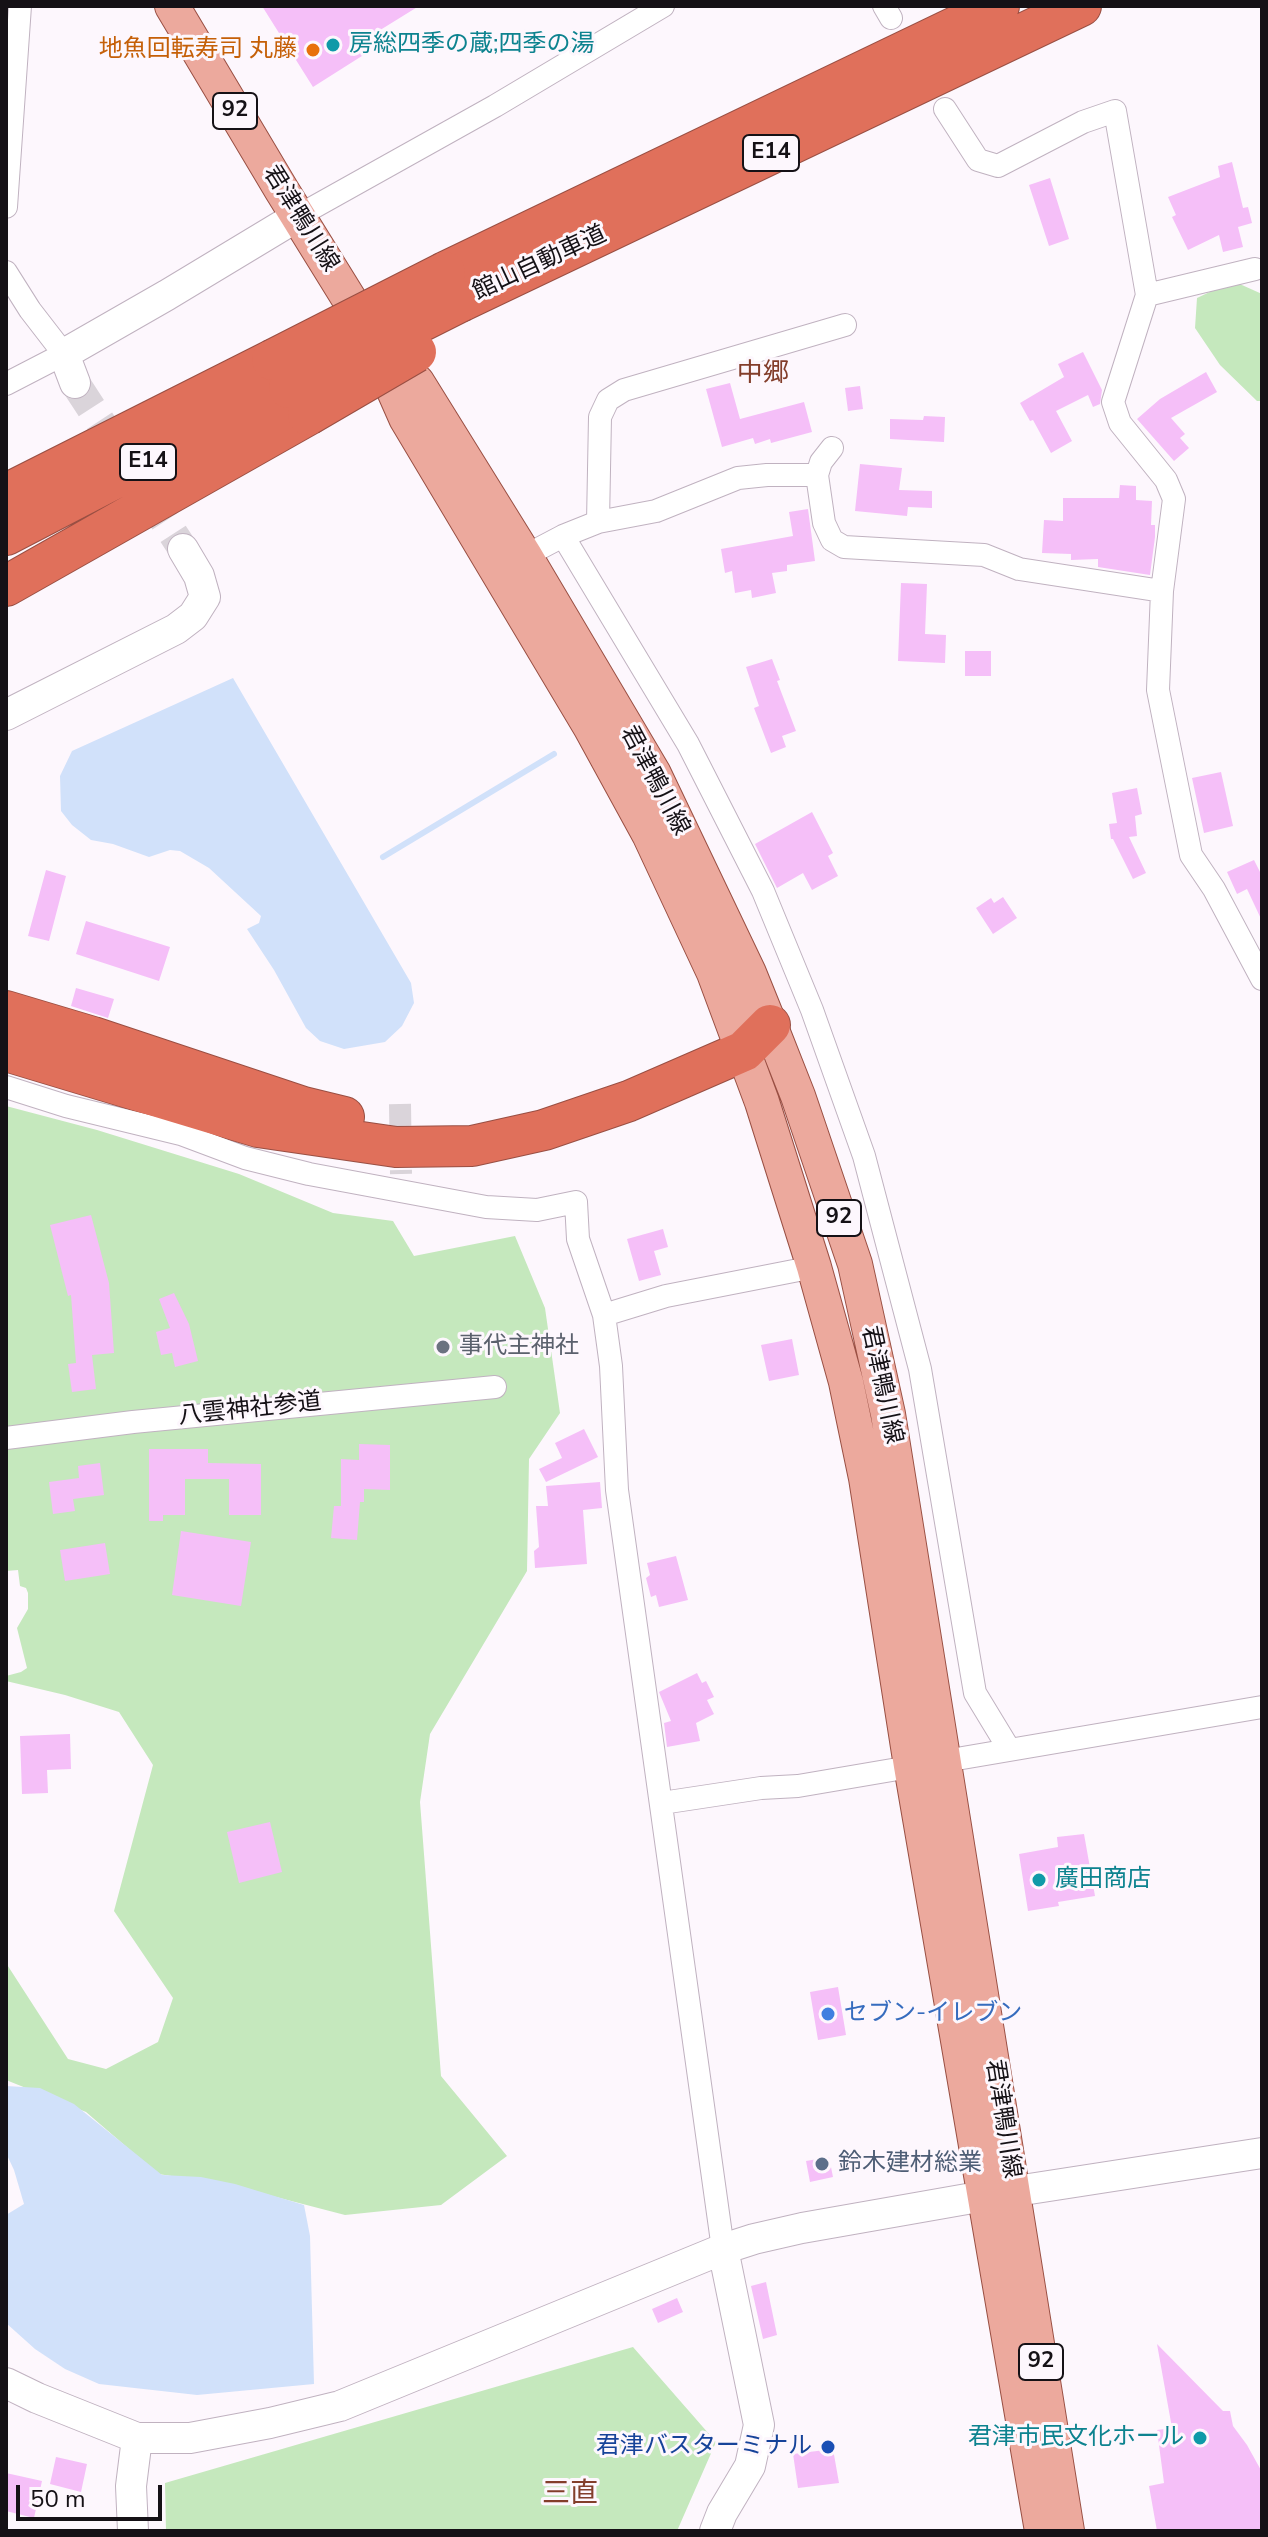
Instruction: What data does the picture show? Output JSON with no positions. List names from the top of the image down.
{
  "streets": {
    "highway": ["E14", "館山自動車道"],
    "main road": ["92", "君津鴨川線"],
    "street": ["八雲神社参道"]
  },
  "crossings": [
    ["E14", "館山自動車道"]
  ],
  "districts": ["中郷", "三直"],
  "places": [
    "房総四季の蔵;四季の湯",
    "地魚回転寿司 丸藤",
    "事代主神社",
    "廣田商店",
    "セブン-イレブン",
    "鈴木建材総業",
    "君津市民文化ホール",
    "君津バスターミナル"
  ],
  "scale_bar": "50 m"
}
